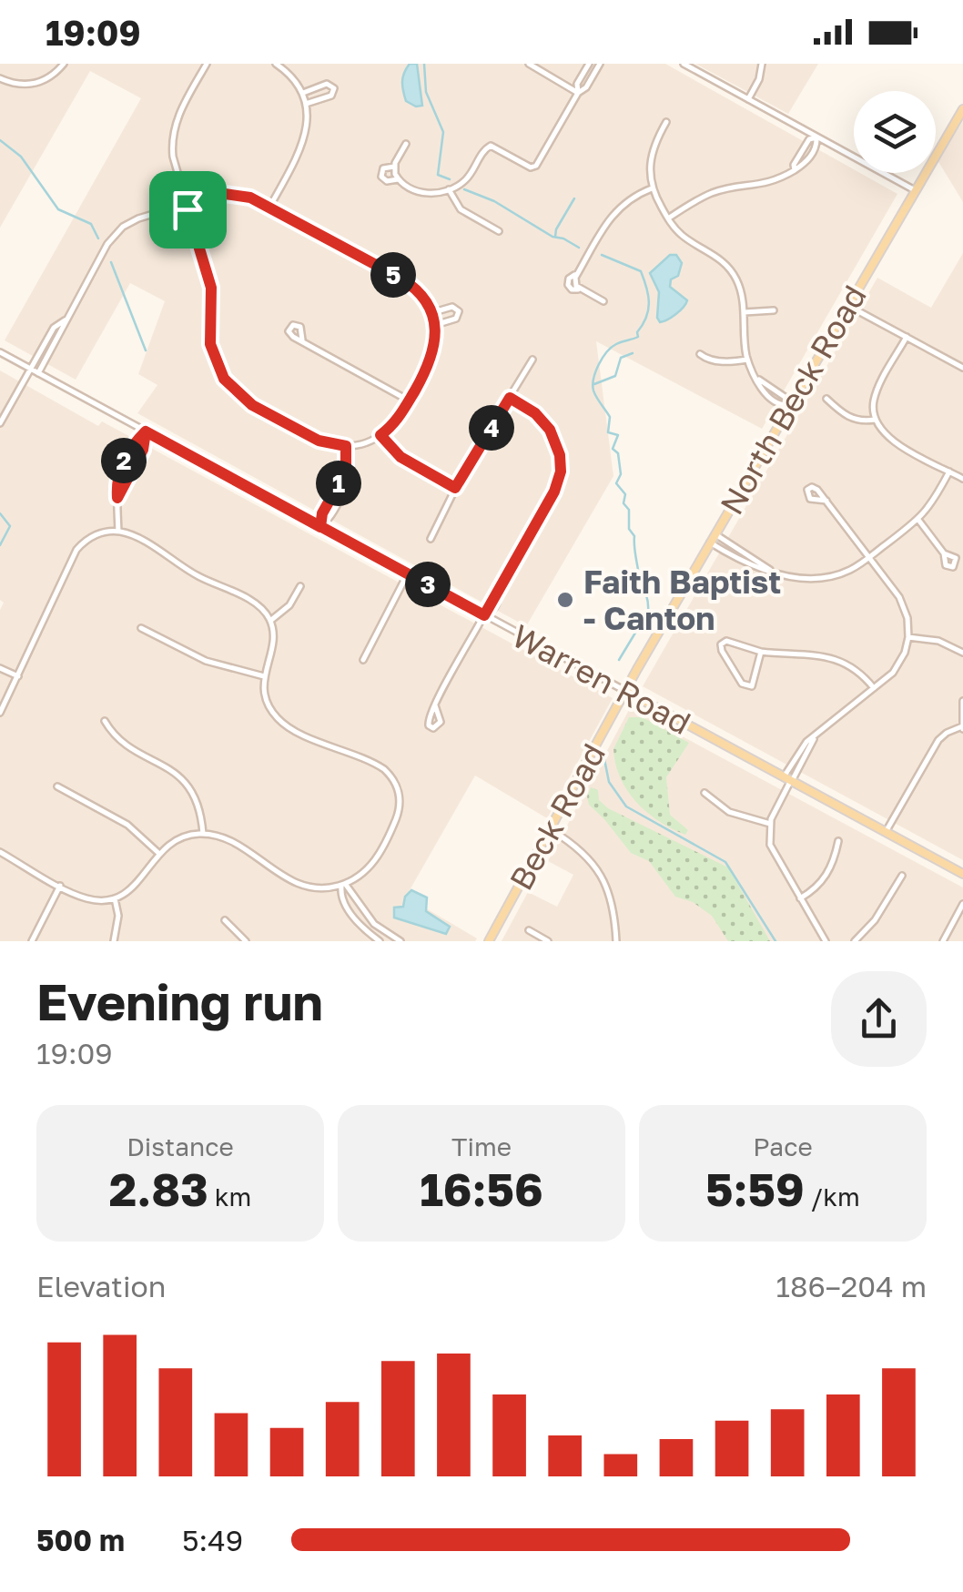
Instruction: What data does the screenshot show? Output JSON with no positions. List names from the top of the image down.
{
  "streets": {
    "main road": ["North Beck Road", "Warren Road", "Beck Road"]
  },
  "crossings": [
    ["North Beck Road", "Warren Road"],
    ["North Beck Road", "Beck Road"],
    ["Warren Road", "Beck Road"]
  ],
  "places": ["Faith Baptist - Canton"],
  "page": {
    "status": "19:09",
    "pins": [
      "5",
      "4",
      "2",
      "1",
      "3"
    ],
    "heading": ["Evening run", "19:09"],
    "stats": [
      ["Distance", "2.83 km"],
      ["Time", "16:56"],
      ["Pace", "5:59 /km"]
    ],
    "chart": ["Elevation", "186–204 m"],
    "list": [
      {
        "name": "500 m",
        "note": "5:49"
      }
    ]
  }
}
